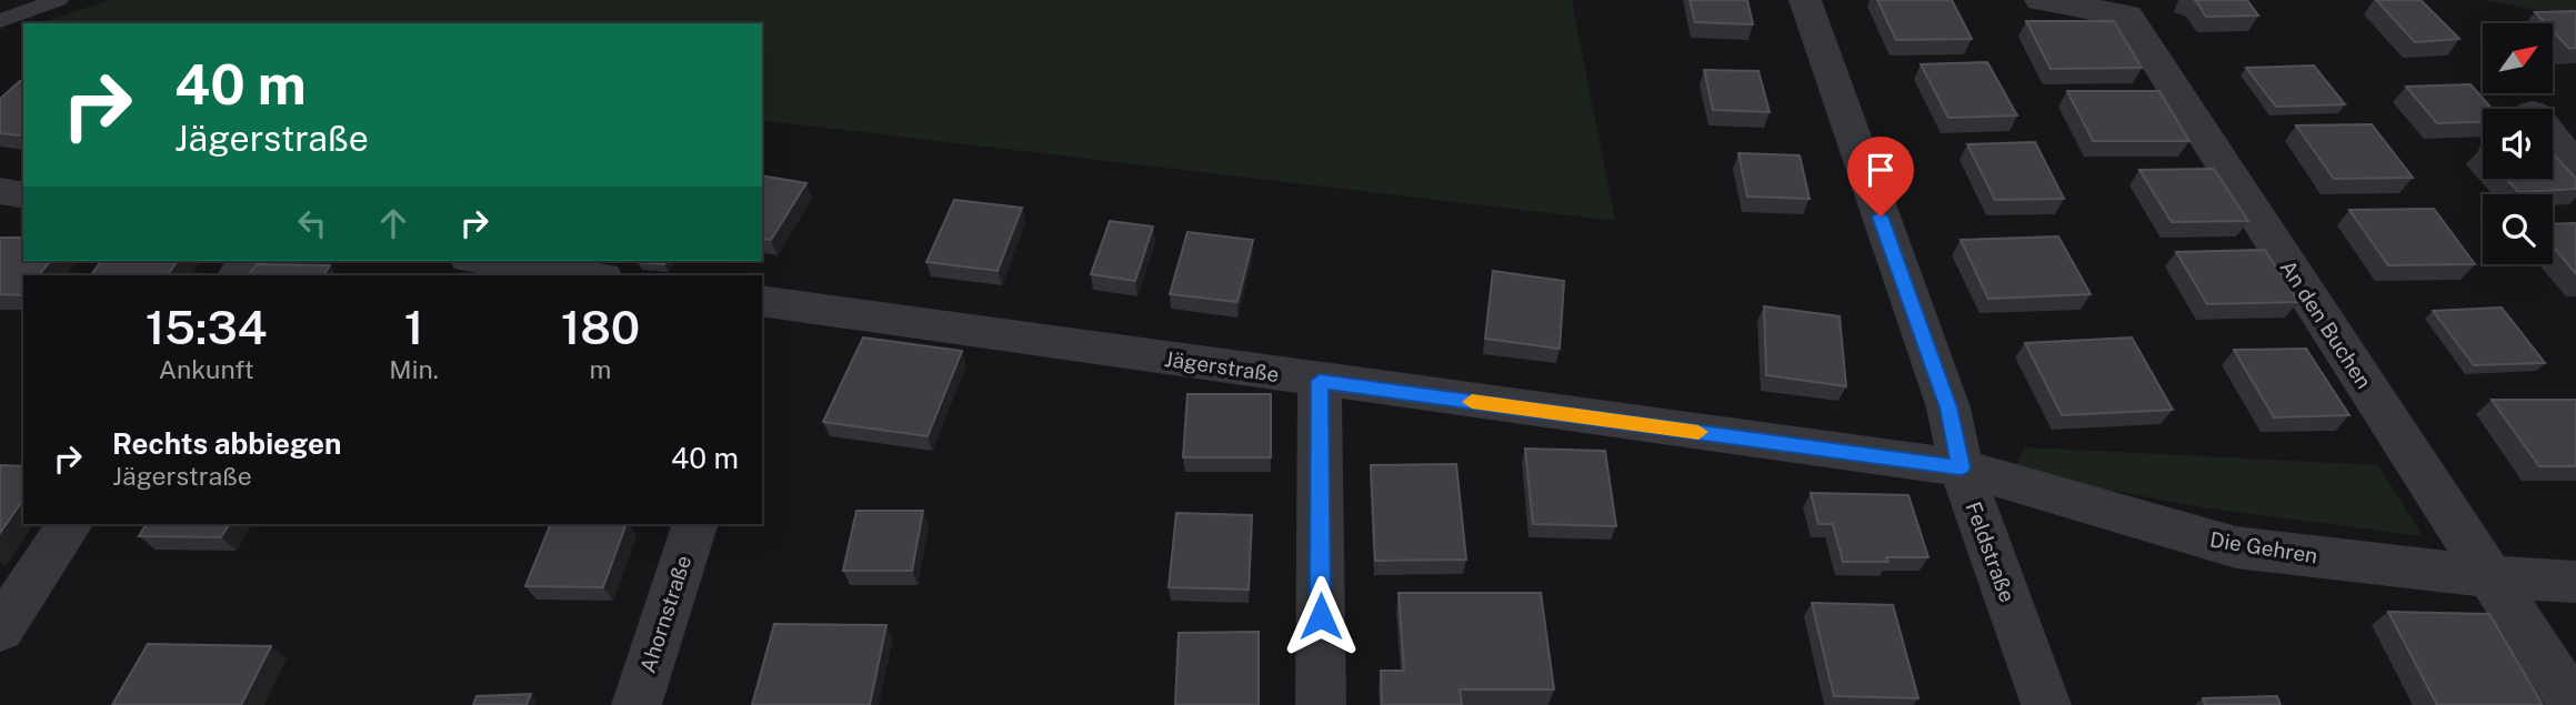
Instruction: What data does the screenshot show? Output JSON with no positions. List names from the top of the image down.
{
  "streets": {
    "street": [
      "An den Buchen",
      "Jägerstraße",
      "Die Gehren",
      "Feldstraße",
      "Ahornstraße"
    ]
  },
  "crossings": [
    ["An den Buchen", "Die Gehren"],
    ["Jägerstraße", "Die Gehren"],
    ["Jägerstraße", "Feldstraße"],
    ["Die Gehren", "Feldstraße"]
  ],
  "north": "top right",
  "page": {
    "turn": ["40 m", "Jägerstraße"],
    "eta": [
      "15:34",
      "Ankunft",
      "1",
      "Min.",
      "180",
      "m"
    ],
    "list": [
      {
        "name": "Rechts abbiegen",
        "note": "Jägerstraße",
        "value": "40 m"
      }
    ]
  }
}
